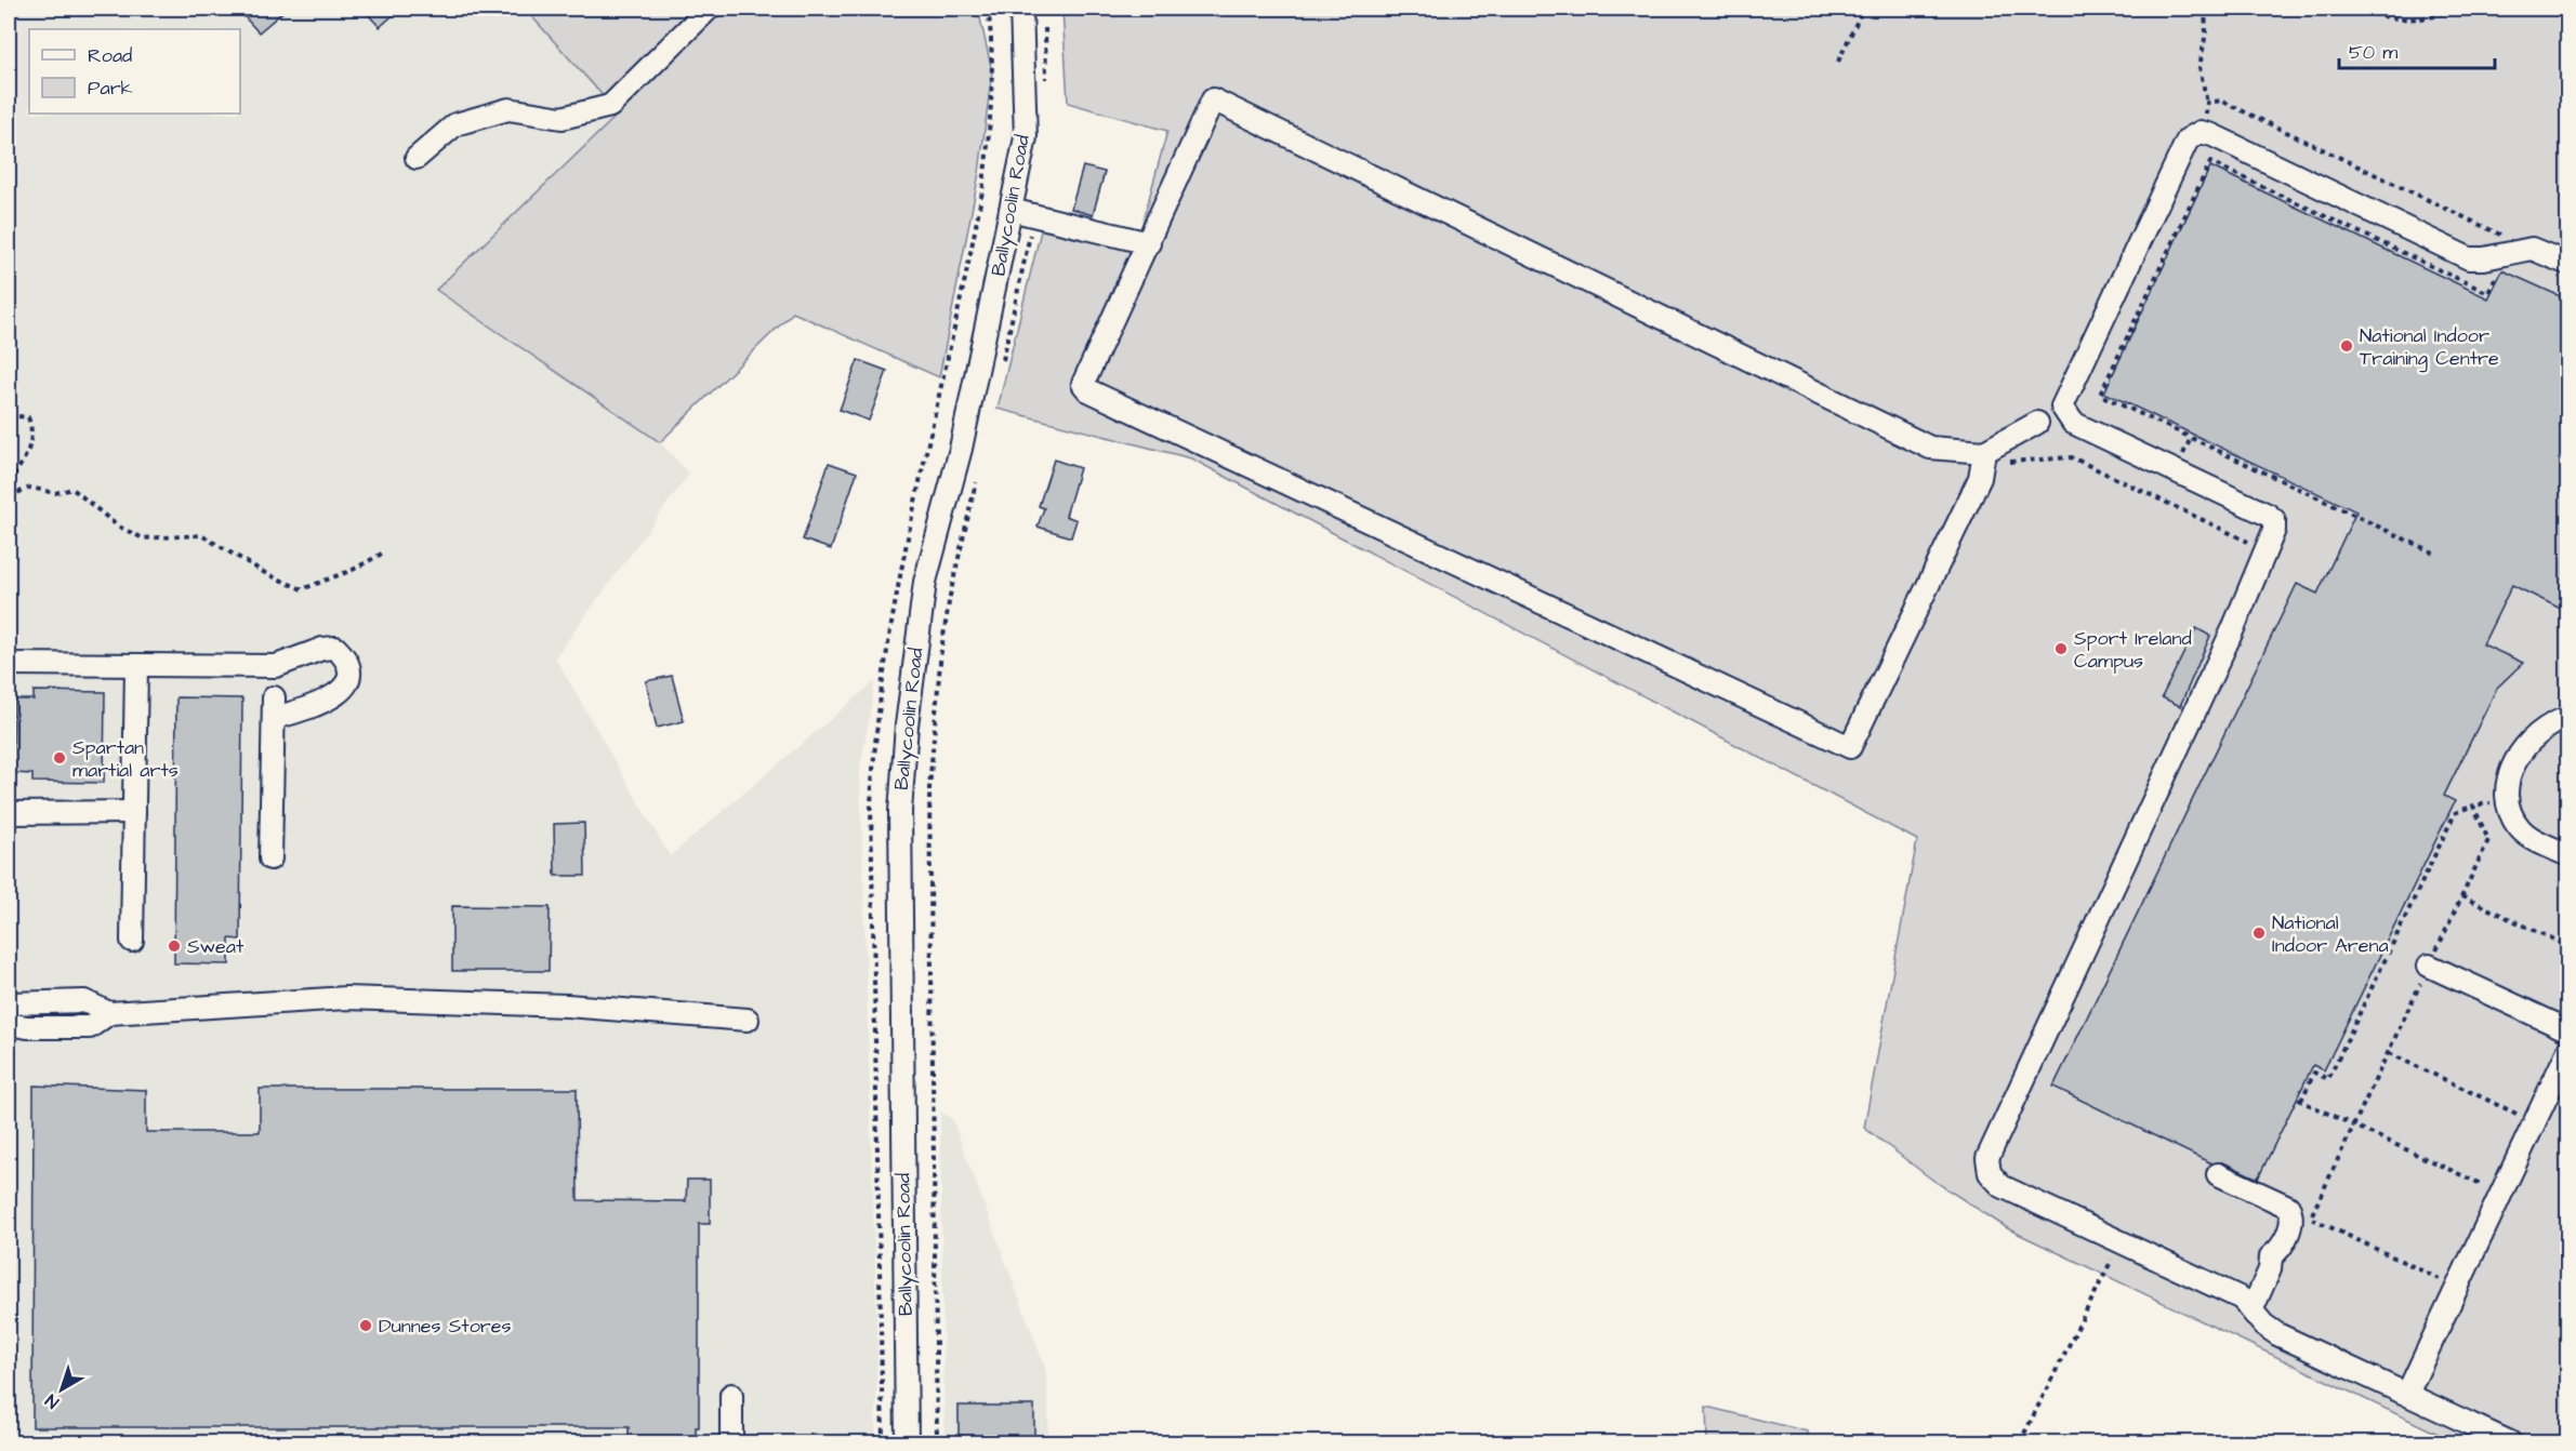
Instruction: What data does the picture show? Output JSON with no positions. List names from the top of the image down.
{
  "streets": {
    "street": ["Ballycoolin Road"]
  },
  "places": [
    "National Indoor Training Centre",
    "Sport Ireland Campus",
    "Spartan martial arts",
    "National Indoor Arena",
    "Sweat",
    "Dunnes Stores"
  ],
  "legend": ["Road", "Park"],
  "scale_bar": "50 m",
  "north": "bottom left"
}
